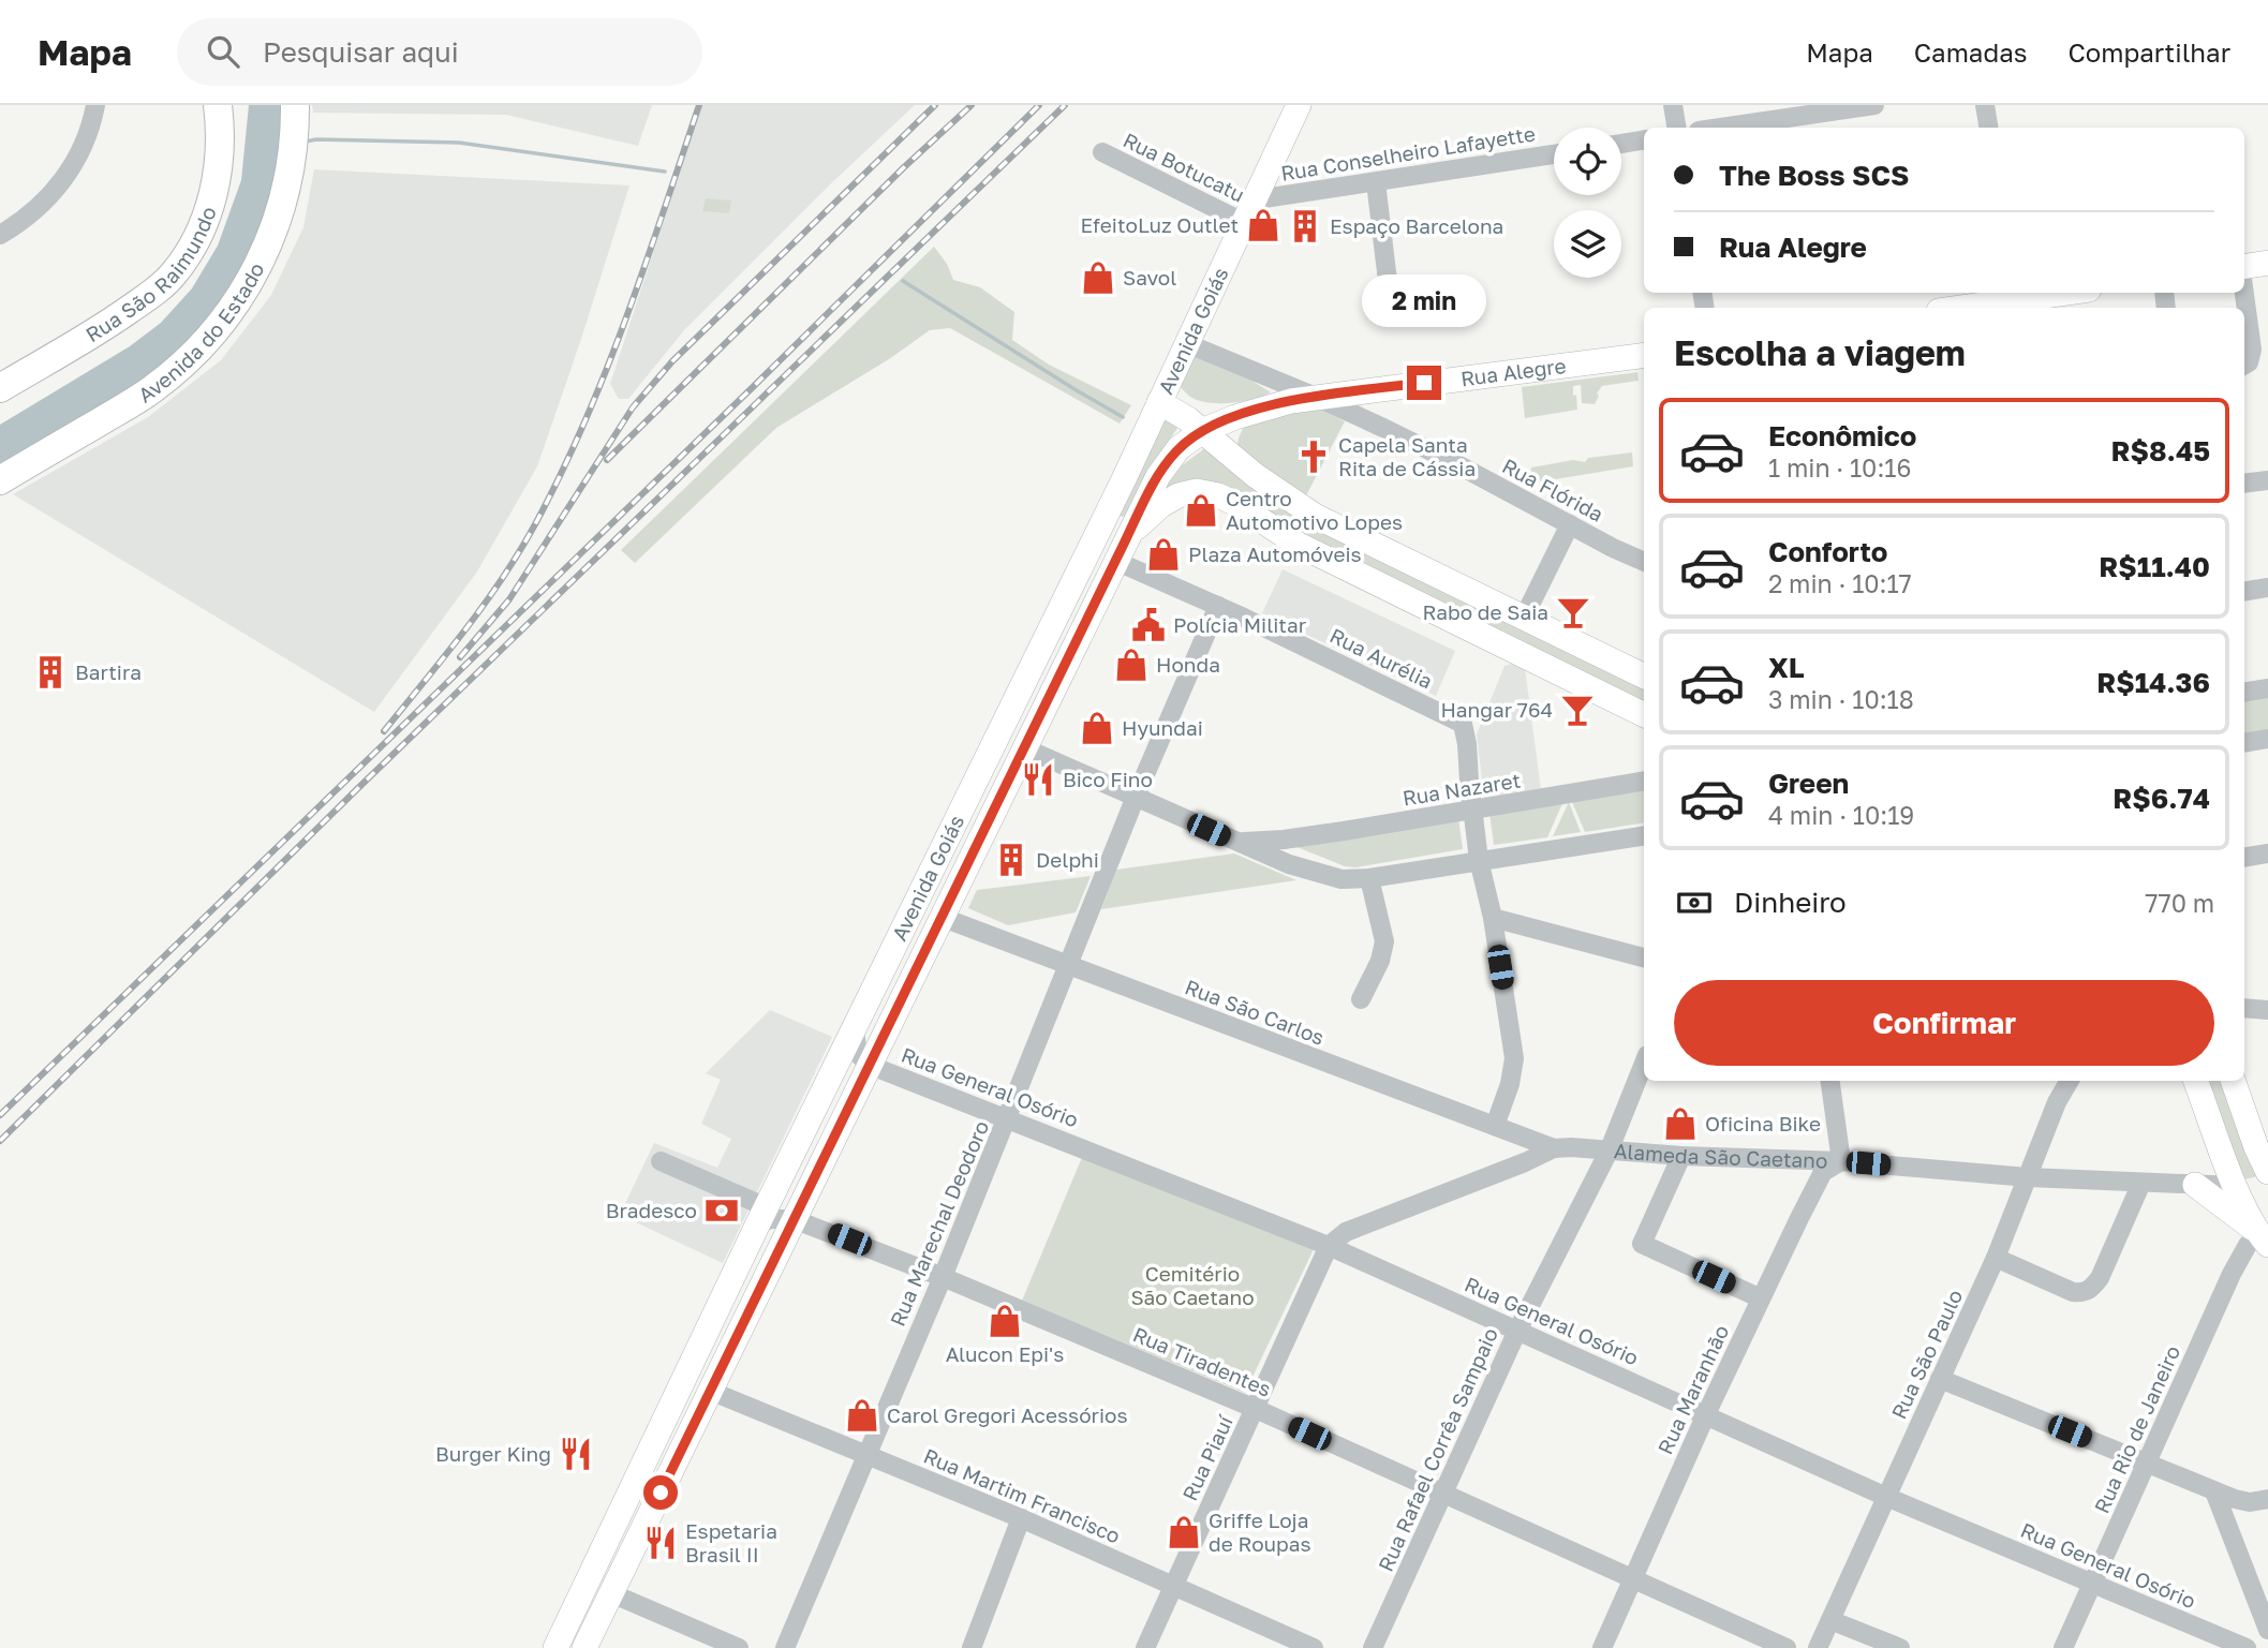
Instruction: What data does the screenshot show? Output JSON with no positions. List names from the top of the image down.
{
  "streets": {
    "highway": ["Rua São Raimundo", "Avenida do Estado"],
    "main road": ["Avenida Goiás", "Rua Alegre", "Alameda São Caetano"],
    "street": [
      "Rua Conselheiro Lafayette",
      "Rua Botucatu",
      "Rua Flórida",
      "Rua Aurélia",
      "Rua Nazaret",
      "Rua São Carlos",
      "Rua General Osório",
      "Rua Marechal Deodoro",
      "Rua São Paulo",
      "Rua Tiradentes",
      "Rua Maranhão",
      "Rua Rio de Janeiro",
      "Rua Rafael Corrêa Sampaio",
      "Rua Piauí",
      "Rua Martim Francisco"
    ]
  },
  "crossings": [
    ["Rua Conselheiro Lafayette", "Avenida Goiás"],
    ["Rua Botucatu", "Avenida Goiás"],
    ["Avenida Goiás", "Rua Alegre"],
    ["Avenida Goiás", "Rua Flórida"],
    ["Avenida Goiás", "Rua Aurélia"],
    ["Avenida Goiás", "Rua São Carlos"],
    ["Avenida Goiás", "Rua General Osório"],
    ["Avenida Goiás", "Rua Tiradentes"],
    ["Avenida Goiás", "Rua Martim Francisco"],
    ["Rua Alegre", "Rua Flórida"],
    ["Rua Aurélia", "Rua Nazaret"],
    ["Rua Aurélia", "Rua Marechal Deodoro"],
    ["Rua São Carlos", "Alameda São Caetano"],
    ["Rua São Carlos", "Rua Marechal Deodoro"],
    ["Rua General Osório", "Alameda São Caetano"],
    ["Rua General Osório", "Rua Marechal Deodoro"],
    ["Rua General Osório", "Rua São Paulo"],
    ["Rua General Osório", "Rua Maranhão"],
    ["Rua General Osório", "Rua Rio de Janeiro"],
    ["Rua General Osório", "Rua Rafael Corrêa Sampaio"],
    ["Rua General Osório", "Rua Piauí"],
    ["Alameda São Caetano", "Rua São Paulo"],
    ["Alameda São Caetano", "Rua Maranhão"],
    ["Alameda São Caetano", "Rua Rafael Corrêa Sampaio"],
    ["Alameda São Caetano", "Rua Piauí"],
    ["Rua Marechal Deodoro", "Rua Tiradentes"],
    ["Rua Marechal Deodoro", "Rua Martim Francisco"],
    ["Rua Tiradentes", "Rua Maranhão"],
    ["Rua Tiradentes", "Rua Rafael Corrêa Sampaio"],
    ["Rua Tiradentes", "Rua Piauí"],
    ["Rua Piauí", "Rua Martim Francisco"]
  ],
  "parks": ["Cemitério São Caetano"],
  "places": {
    "shop": [
      "EfeitoLuz Outlet",
      "Savol",
      "Centro Automotivo Lopes",
      "Plaza Automóveis",
      "Honda",
      "Hyundai",
      "Oficina Bike",
      "Alucon Epi's",
      "Carol Gregori Acessórios",
      "Griffe Loja de Roupas"
    ],
    "building": ["Espaço Barcelona", "Bartira", "Delphi"],
    "church": ["Capela Santa Rita de Cássia"],
    "bar": ["Rabo de Saia", "Hangar 764"],
    "public building": ["Polícia Militar"],
    "restaurant": ["Bico Fino", "Burger King", "Espetaria Brasil II"],
    "bank": ["Bradesco"]
  },
  "page": {
    "header": "Mapa",
    "search": "Pesquisar aqui",
    "nav": ["Mapa", "Camadas", "Compartilhar"],
    "banner": ["The Boss SCS", "Rua Alegre"],
    "bubble": "2 min",
    "heading": "Escolha a viagem",
    "list": [
      {
        "name": "Econômico",
        "note": "1 min · 10:16",
        "value": "R$8.45"
      },
      {
        "name": "Conforto",
        "note": "2 min · 10:17",
        "value": "R$11.40"
      },
      {
        "name": "XL",
        "note": "3 min · 10:18",
        "value": "R$14.36"
      },
      {
        "name": "Green",
        "note": "4 min · 10:19",
        "value": "R$6.74"
      }
    ],
    "pay": ["Dinheiro", "770 m"],
    "buttons": "Confirmar"
  }
}
